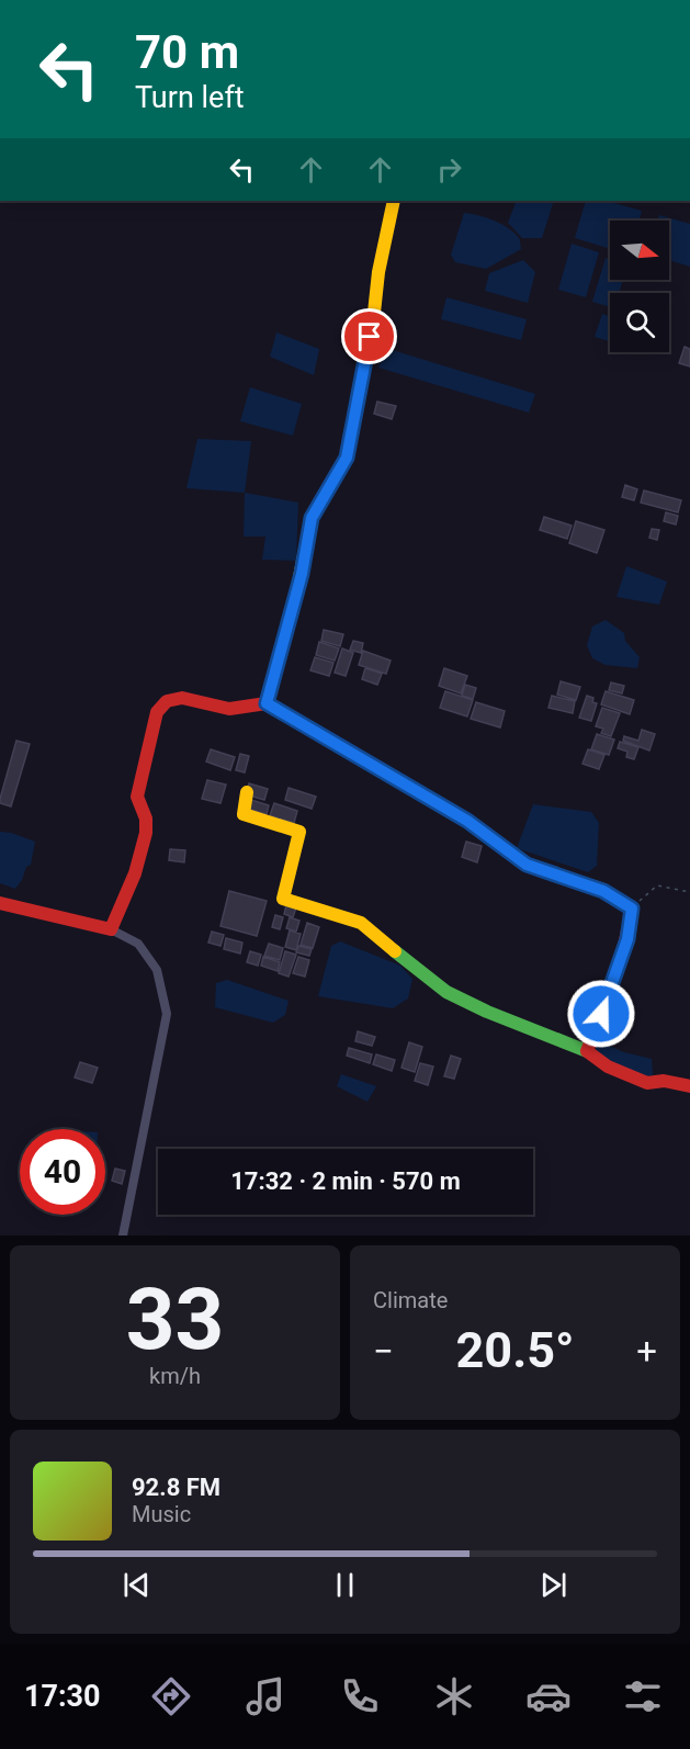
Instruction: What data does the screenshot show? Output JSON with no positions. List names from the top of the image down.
{
  "north": "right",
  "page": {
    "turn": ["70 m", "Turn left"],
    "limit": "40",
    "trip": "17:32 · 2 min · 570 m",
    "tile": [
      ["33", "km/h"],
      "Climate"
    ],
    "heat": ["−", "20.5°", "+"],
    "song": ["92.8 FM", "Music"],
    "tabs": "17:30"
  }
}
